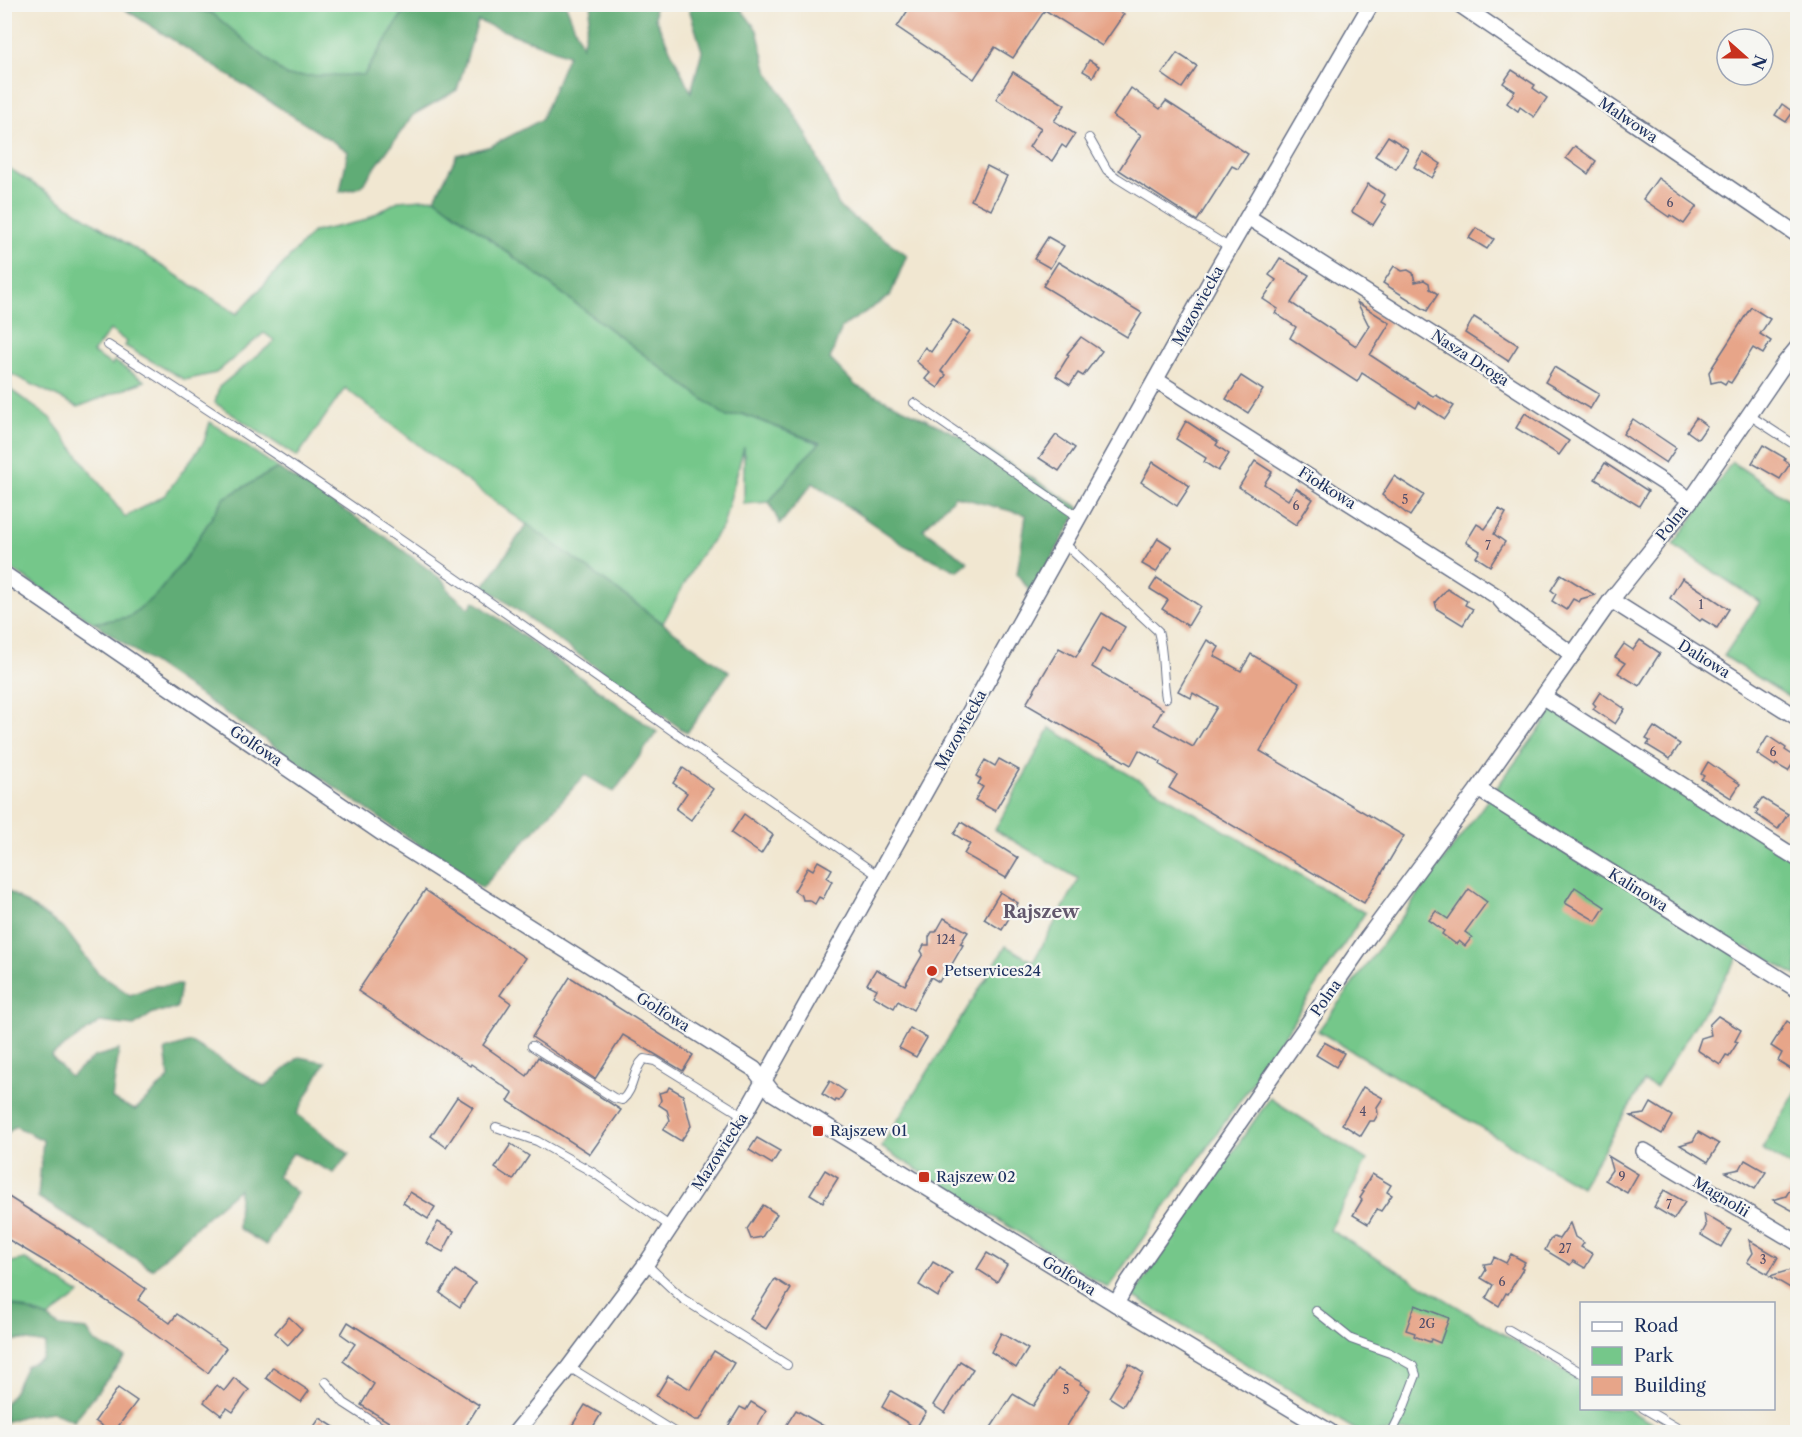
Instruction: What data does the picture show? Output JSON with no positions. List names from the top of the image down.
{
  "streets": {
    "street": [
      "Malwowa",
      "Mazowiecka",
      "Nasza Droga",
      "Fiołkowa",
      "Polna",
      "Daliowa",
      "Golfowa",
      "Kalinowa",
      "Magnolii"
    ]
  },
  "crossings": [
    ["Mazowiecka", "Nasza Droga"],
    ["Mazowiecka", "Fiołkowa"],
    ["Mazowiecka", "Golfowa"],
    ["Nasza Droga", "Polna"],
    ["Fiołkowa", "Polna"],
    ["Polna", "Daliowa"],
    ["Polna", "Golfowa"],
    ["Polna", "Kalinowa"]
  ],
  "districts": ["Rajszew"],
  "places": {
    "other": ["Petservices24"],
    "transit": ["Rajszew 01", "Rajszew 02"]
  },
  "house_numbers": [
    "6",
    "5",
    "6",
    "7",
    "1",
    "6",
    "124",
    "4",
    "9",
    "7",
    "27",
    "3",
    "6",
    "2G",
    "5"
  ],
  "legend": ["Road", "Park", "Building"],
  "north": "right"
}
